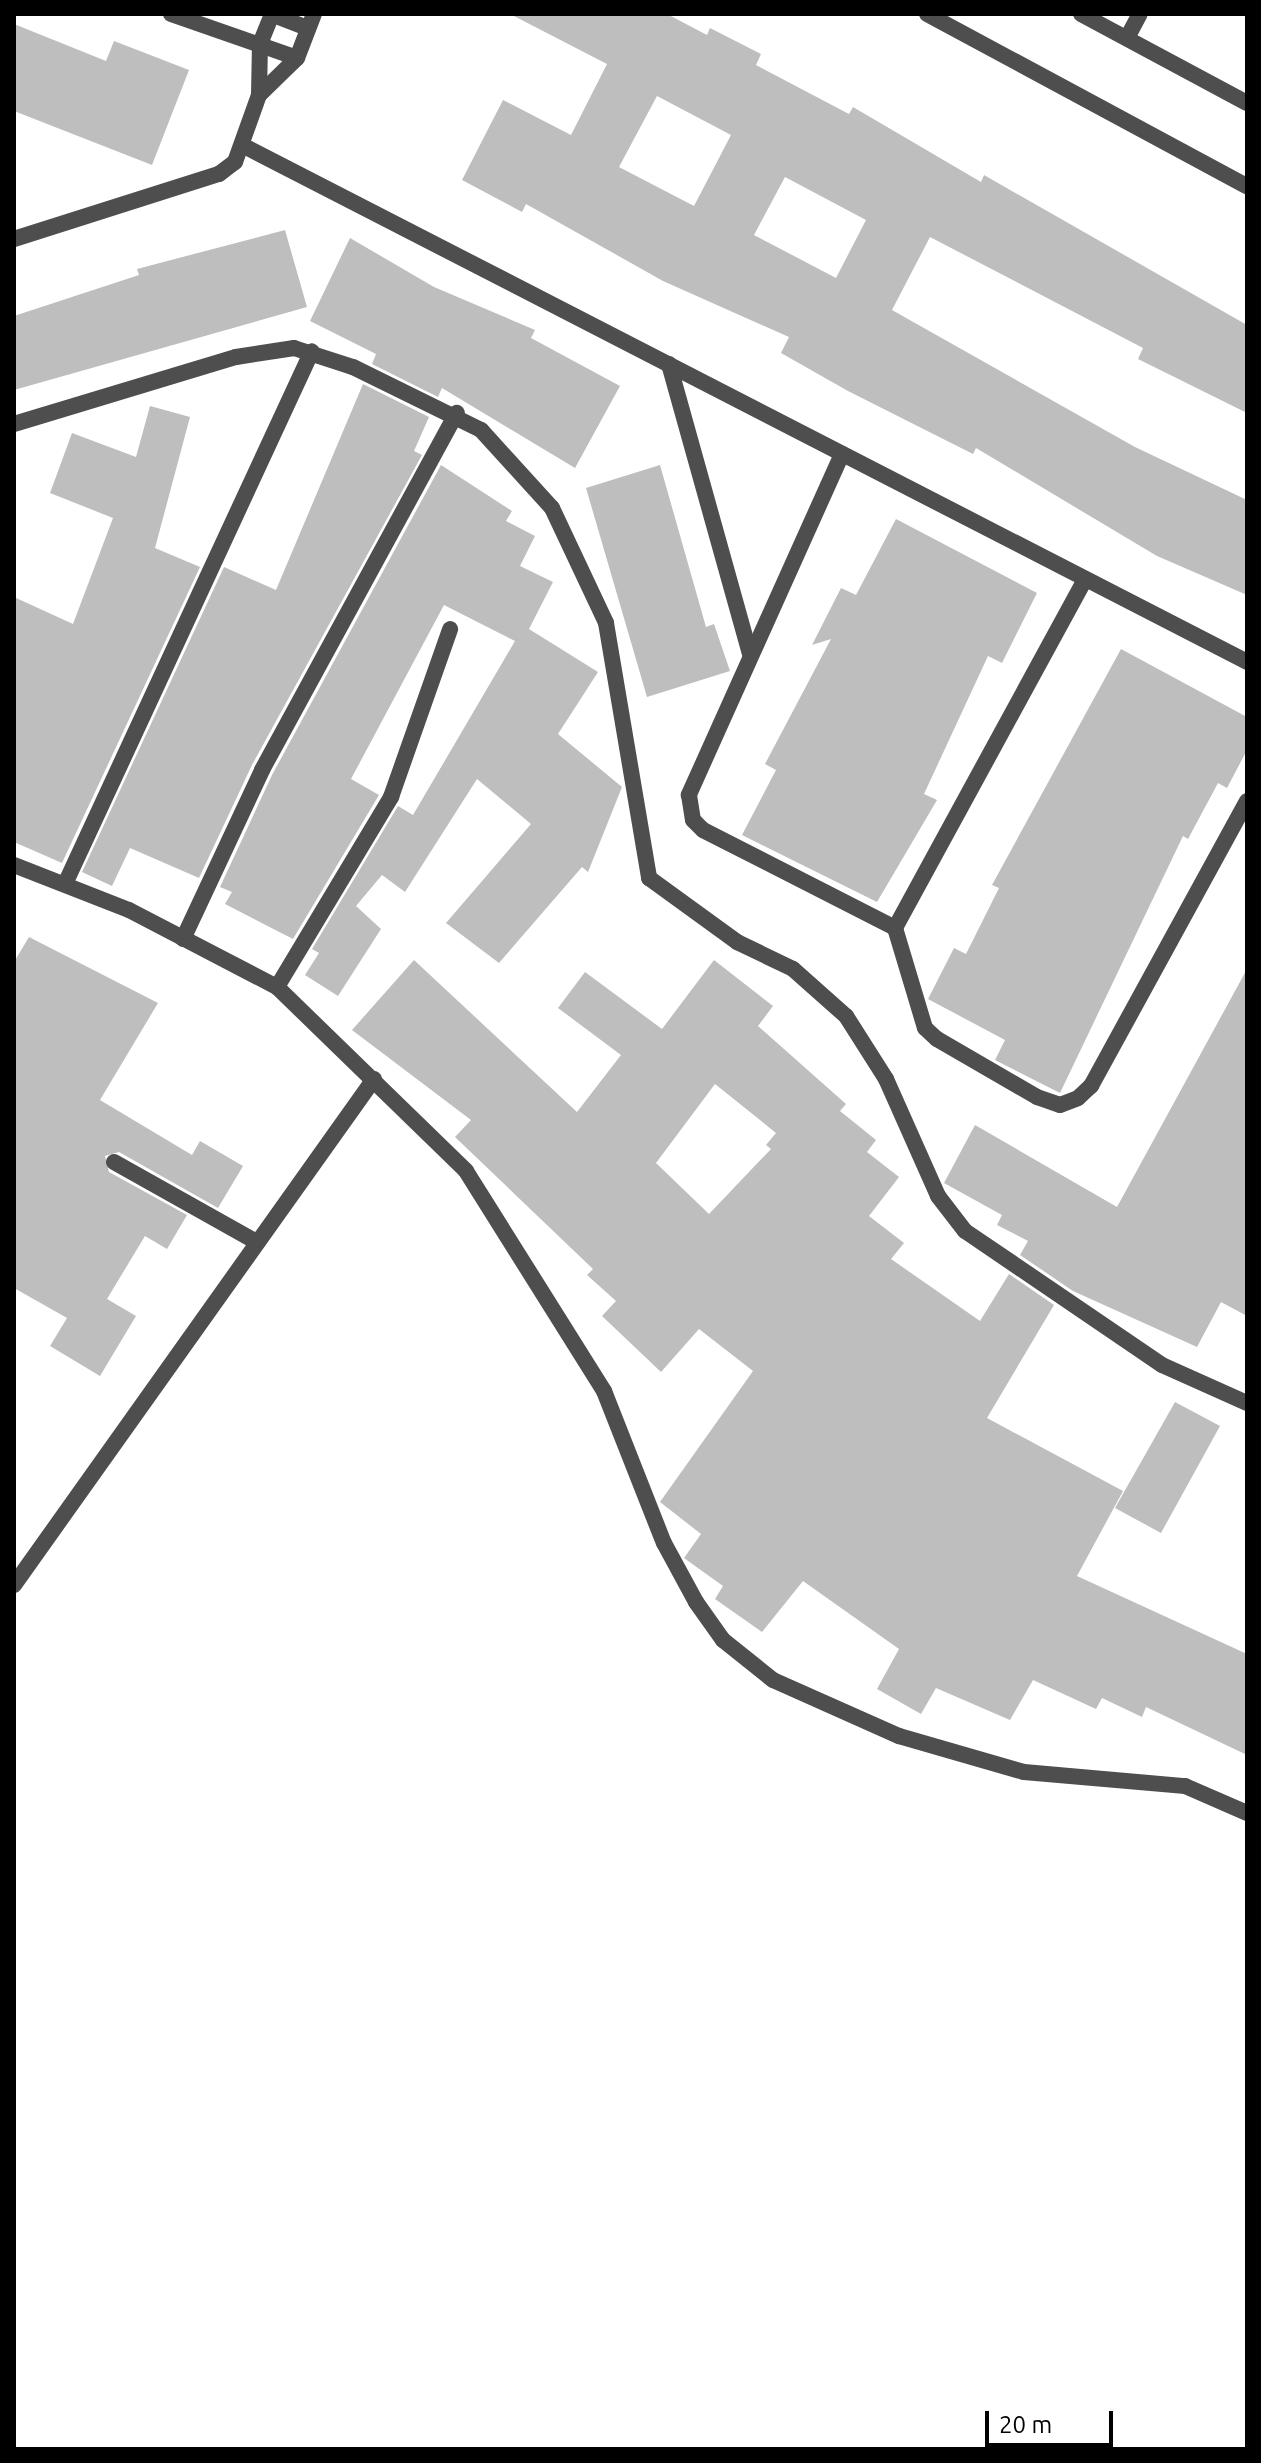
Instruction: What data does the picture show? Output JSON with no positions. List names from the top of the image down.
{
  "scale_bar": "20 m"
}
